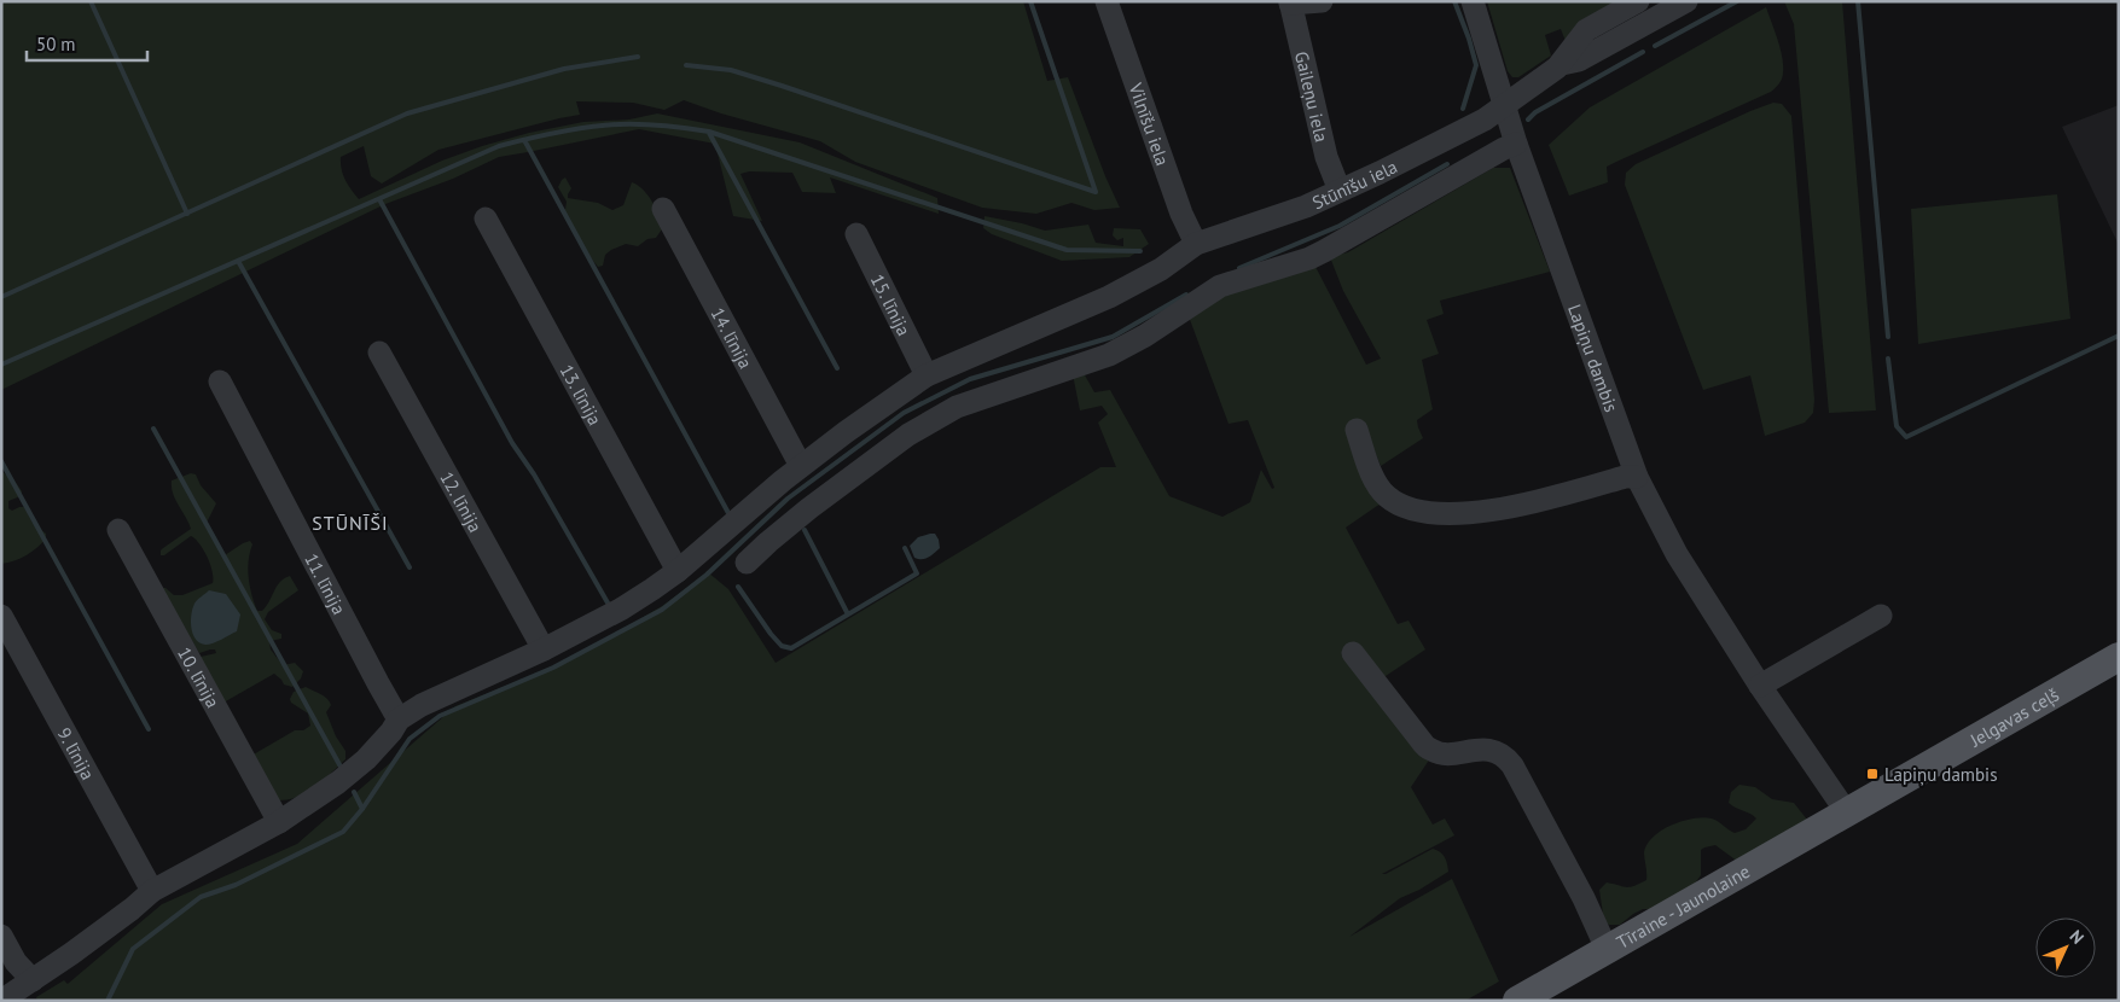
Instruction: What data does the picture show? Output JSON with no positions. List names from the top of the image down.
{
  "streets": {
    "main road": ["Jelgavas ceļš", "Tīraine - Jaunolaine"],
    "street": [
      "Gaileņu iela",
      "Vilnīšu iela",
      "Stūnīšu iela",
      "15. līnija",
      "14. līnija",
      "Lapiņu dambis",
      "13. līnija",
      "12. līnija",
      "11. līnija",
      "10. līnija",
      "9. līnija"
    ]
  },
  "crossings": [
    ["Gaileņu iela", "Stūnīšu iela"],
    ["Vilnīšu iela", "Stūnīšu iela"],
    ["Stūnīšu iela", "15. līnija"],
    ["Stūnīšu iela", "14. līnija"],
    ["Stūnīšu iela", "Lapiņu dambis"],
    ["Stūnīšu iela", "13. līnija"],
    ["Stūnīšu iela", "12. līnija"],
    ["Stūnīšu iela", "11. līnija"],
    ["Lapiņu dambis", "Jelgavas ceļš"],
    ["Lapiņu dambis", "Tīraine - Jaunolaine"],
    ["Jelgavas ceļš", "Tīraine - Jaunolaine"]
  ],
  "districts": ["STŪNĪŠI"],
  "places": {
    "transit": ["Lapiņu dambis"]
  },
  "scale_bar": "50 m",
  "north": "top right"
}
